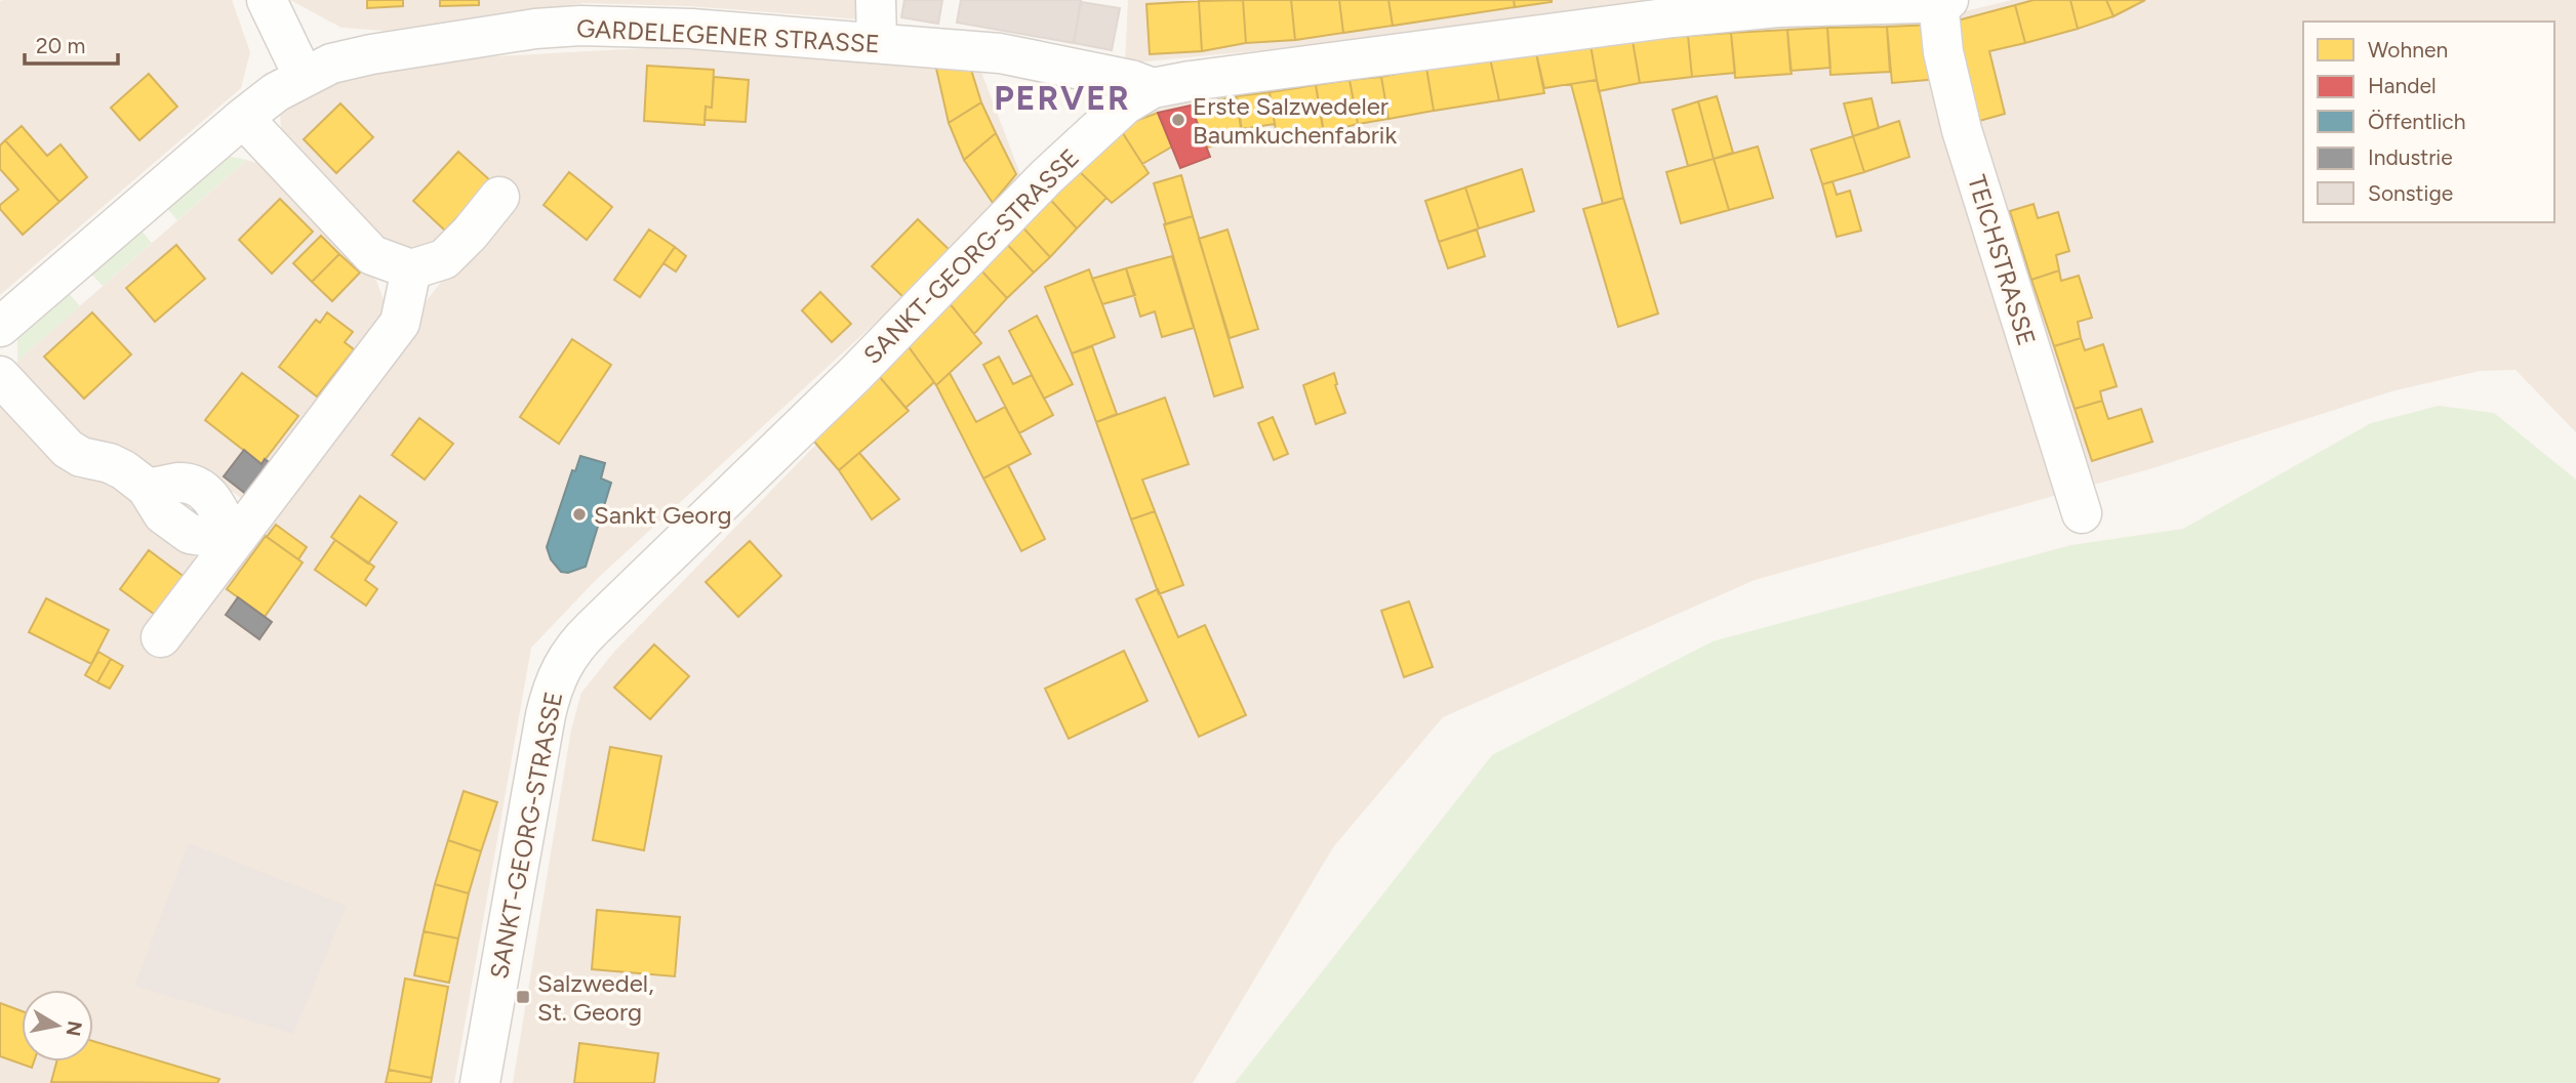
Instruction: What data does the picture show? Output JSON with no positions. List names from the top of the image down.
{
  "streets": {
    "street": ["GARDELEGENER STRASSE", "SANKT-GEORG-STRASSE", "TEICHSTRASSE"]
  },
  "crossings": [
    ["GARDELEGENER STRASSE", "SANKT-GEORG-STRASSE"],
    ["SANKT-GEORG-STRASSE", "TEICHSTRASSE"]
  ],
  "districts": ["PERVER"],
  "places": {
    "other": ["Erste Salzwedeler Baumkuchenfabrik", "Sankt Georg"],
    "transit": ["Salzwedel, St. Georg"]
  },
  "legend": [
    "Wohnen",
    "Handel",
    "Öffentlich",
    "Industrie",
    "Sonstige"
  ],
  "scale_bar": "20 m",
  "north": "right"
}
